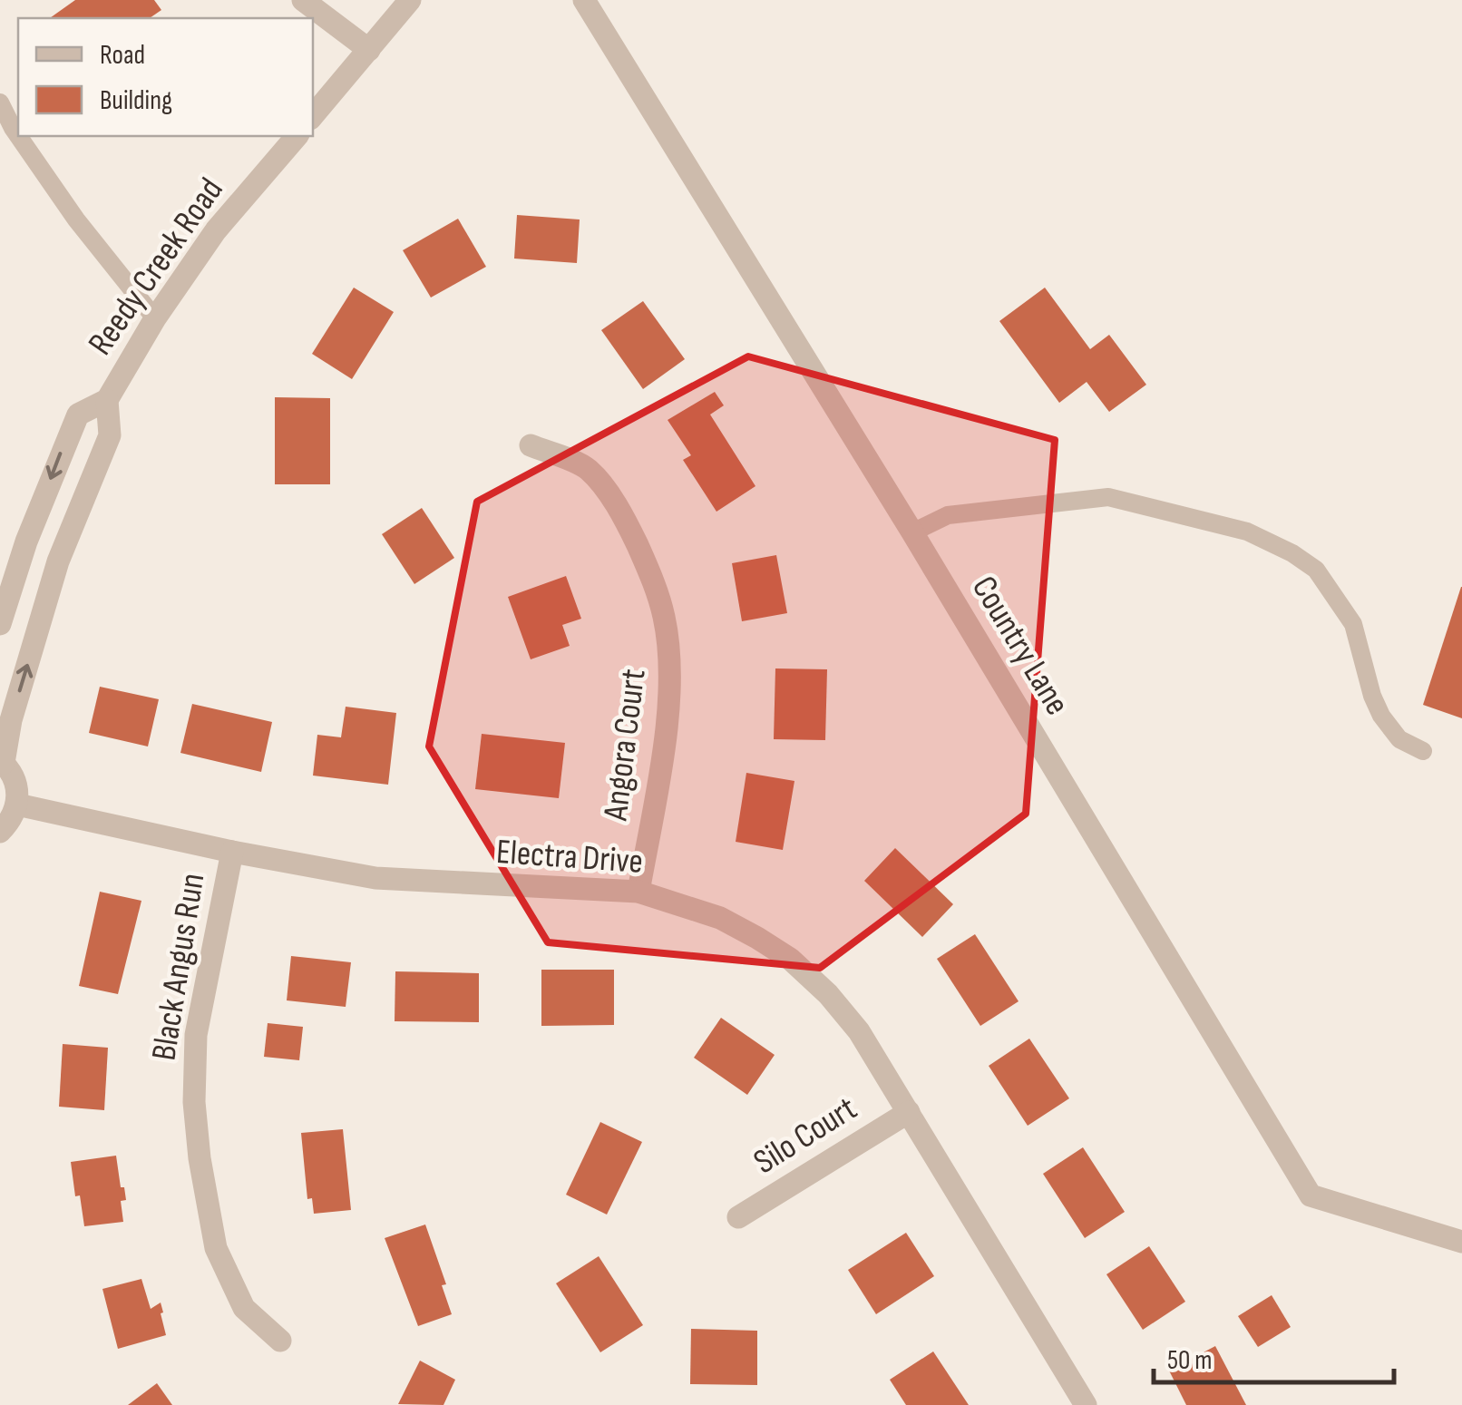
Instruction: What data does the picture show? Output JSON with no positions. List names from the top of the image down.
{
  "streets": {
    "street": [
      "Reedy Creek Road",
      "Country Lane",
      "Angora Court",
      "Electra Drive",
      "Black Angus Run",
      "Silo Court"
    ]
  },
  "crossings": [
    ["Angora Court", "Electra Drive"],
    ["Electra Drive", "Black Angus Run"],
    ["Electra Drive", "Silo Court"]
  ],
  "legend": ["Road", "Building"],
  "scale_bar": "50 m"
}
